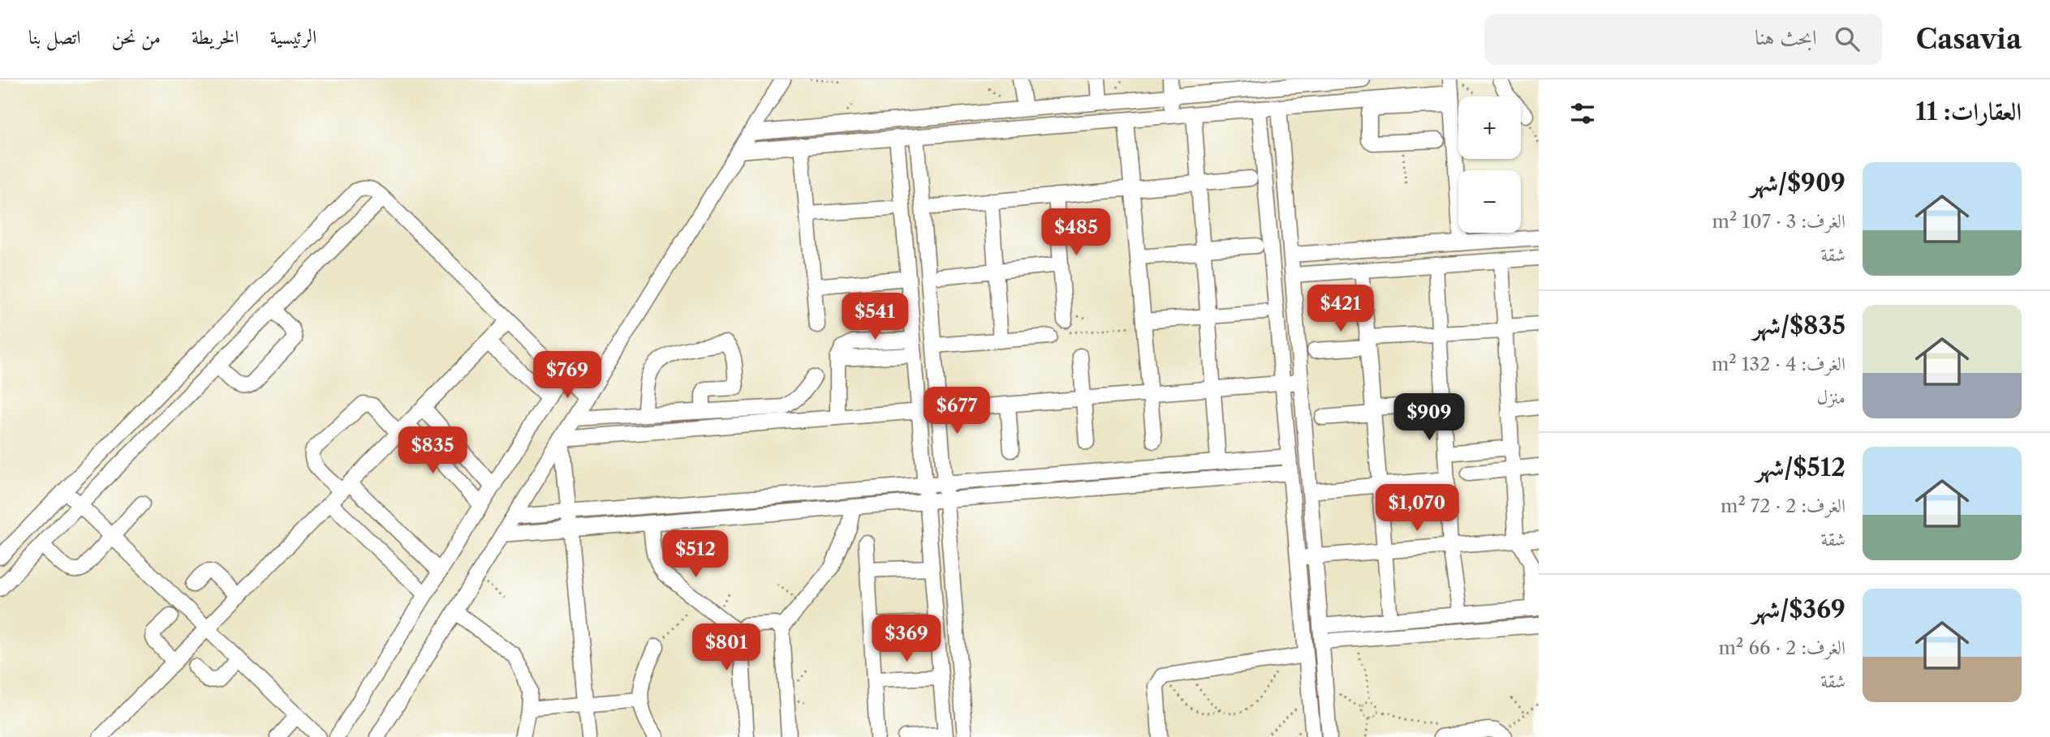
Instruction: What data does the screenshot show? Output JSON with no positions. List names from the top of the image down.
{
  "page": {
    "header": "Casavia",
    "search": "ابحث هنا",
    "nav": [
      "الرئيسية",
      "الخريطة",
      "من نحن",
      "اتصل بنا"
    ],
    "heading": "العقارات: 11",
    "map_buttons": ["+", "−"],
    "list": [
      {
        "name": "$909/شهر",
        "note": "الغرف: 3 · 107 m² · شقة"
      },
      {
        "name": "$835/شهر",
        "note": "الغرف: 4 · 132 m² · منزل"
      },
      {
        "name": "$512/شهر",
        "note": "الغرف: 2 · 72 m² · شقة"
      },
      {
        "name": "$369/شهر",
        "note": "الغرف: 2 · 66 m² · شقة"
      }
    ],
    "price": [
      "$485",
      "$421",
      "$541",
      "$769",
      "$677",
      "$909",
      "$835",
      "$1,070",
      "$512",
      "$369",
      "$801"
    ]
  }
}
